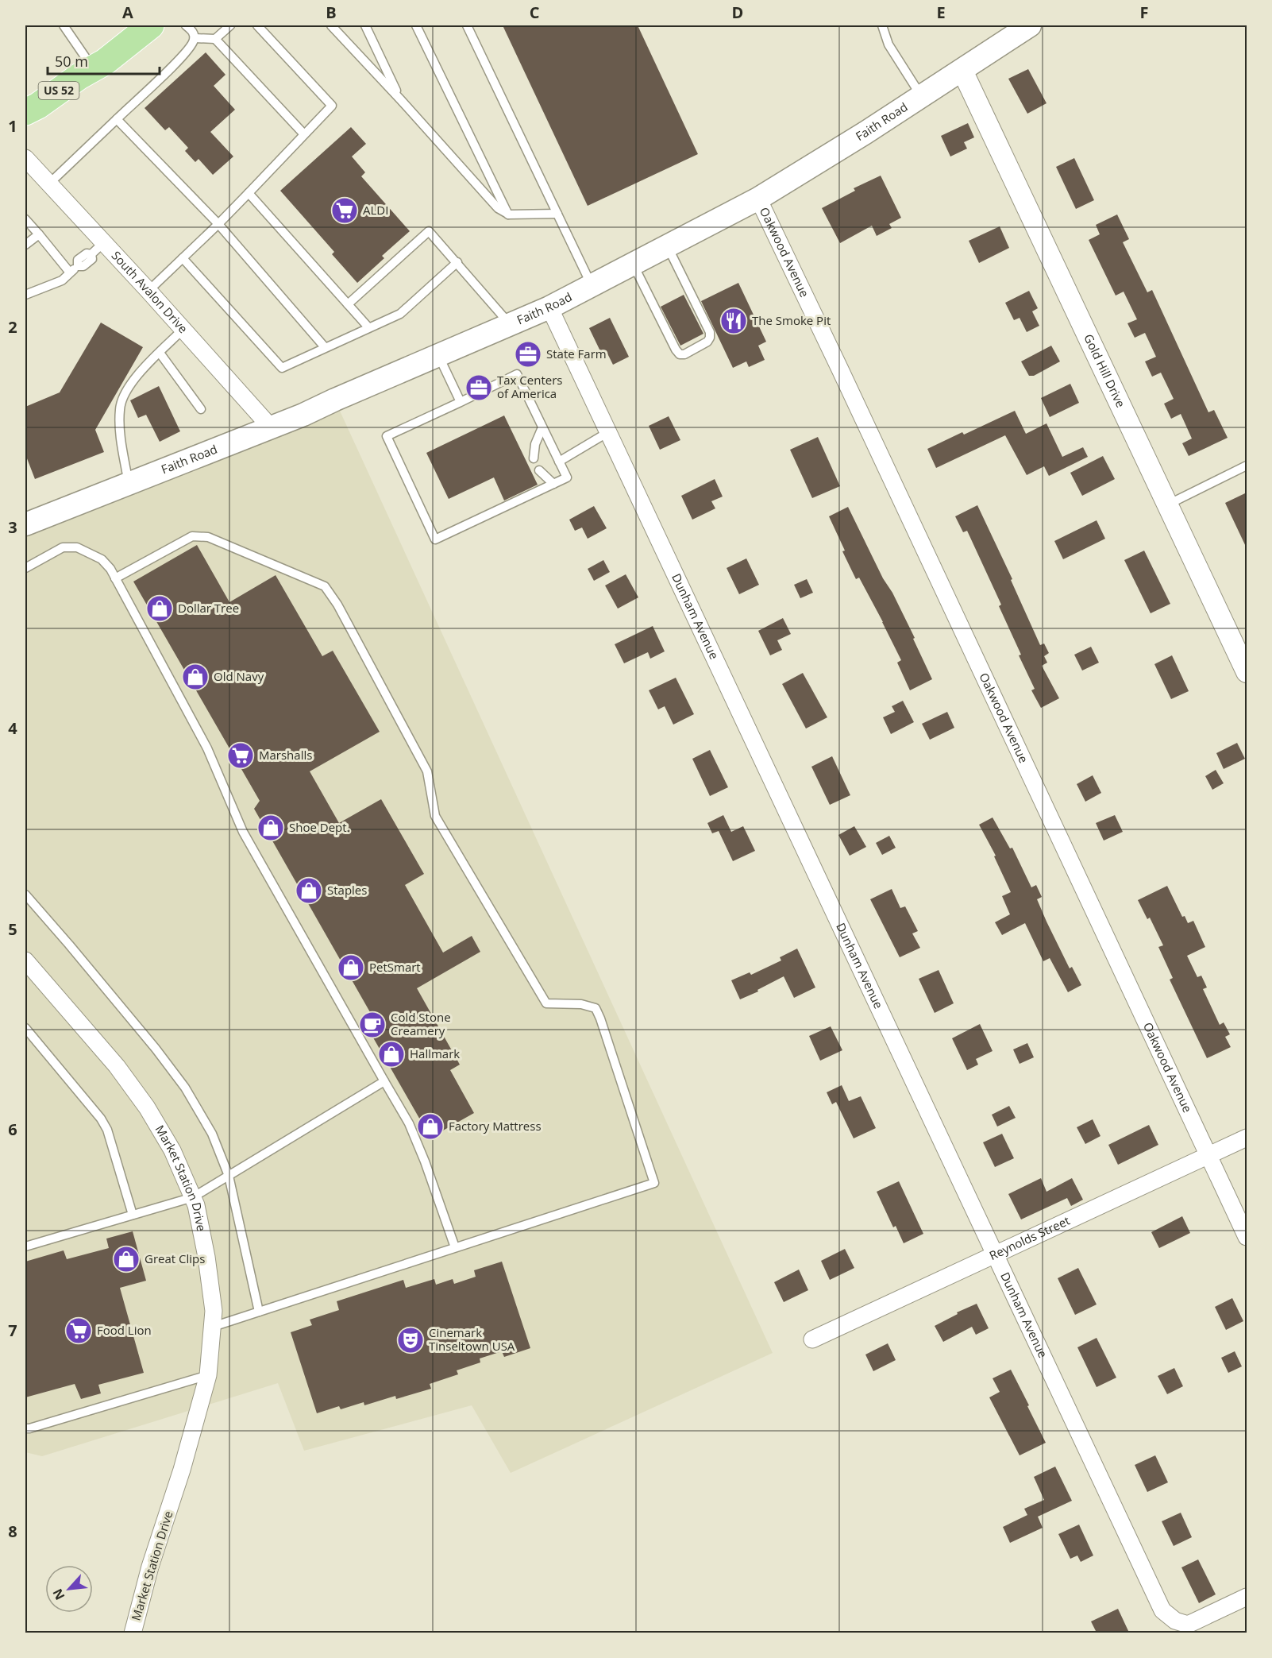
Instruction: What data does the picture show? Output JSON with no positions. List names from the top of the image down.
{
  "streets": {
    "main road": ["US 52", "Faith Road"],
    "street": [
      "Oakwood Avenue",
      "South Avalon Drive",
      "Gold Hill Drive",
      "Dunham Avenue",
      "Market Station Drive",
      "Reynolds Street"
    ]
  },
  "crossings": [
    ["Faith Road", "Oakwood Avenue"],
    ["Faith Road", "South Avalon Drive"],
    ["Faith Road", "Gold Hill Drive"],
    ["Faith Road", "Dunham Avenue"],
    ["Oakwood Avenue", "Reynolds Street"],
    ["Dunham Avenue", "Reynolds Street"]
  ],
  "places": {
    "supermarket": ["ALDI", "Marshalls", "Food Lion"],
    "restaurant": ["The Smoke Pit"],
    "office": ["State Farm", "Tax Centers of America"],
    "shop": [
      "Dollar Tree",
      "Old Navy",
      "Shoe Dept.",
      "Staples",
      "PetSmart",
      "Hallmark",
      "Factory Mattress",
      "Great Clips"
    ],
    "cafe": ["Cold Stone Creamery"],
    "theatre": ["Cinemark Tinseltown USA"]
  },
  "scale_bar": "50 m",
  "north": "bottom left",
  "grid": {
    "columns": [
      "A",
      "B",
      "C",
      "D",
      "E",
      "F"
    ],
    "rows": [
      "1",
      "2",
      "3",
      "4",
      "5",
      "6",
      "7",
      "8"
    ]
  }
}
